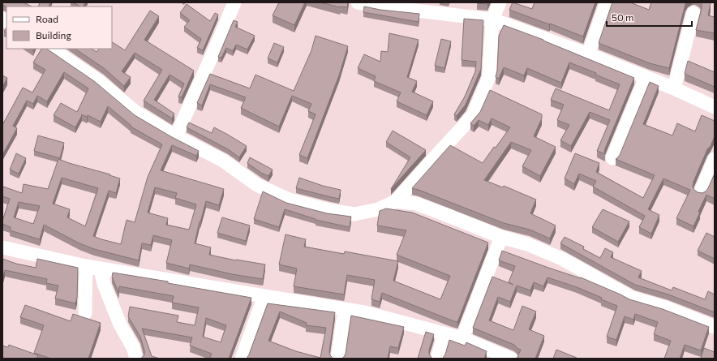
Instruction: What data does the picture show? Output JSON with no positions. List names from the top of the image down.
{
  "legend": ["Road", "Building"],
  "scale_bar": "50 m"
}
